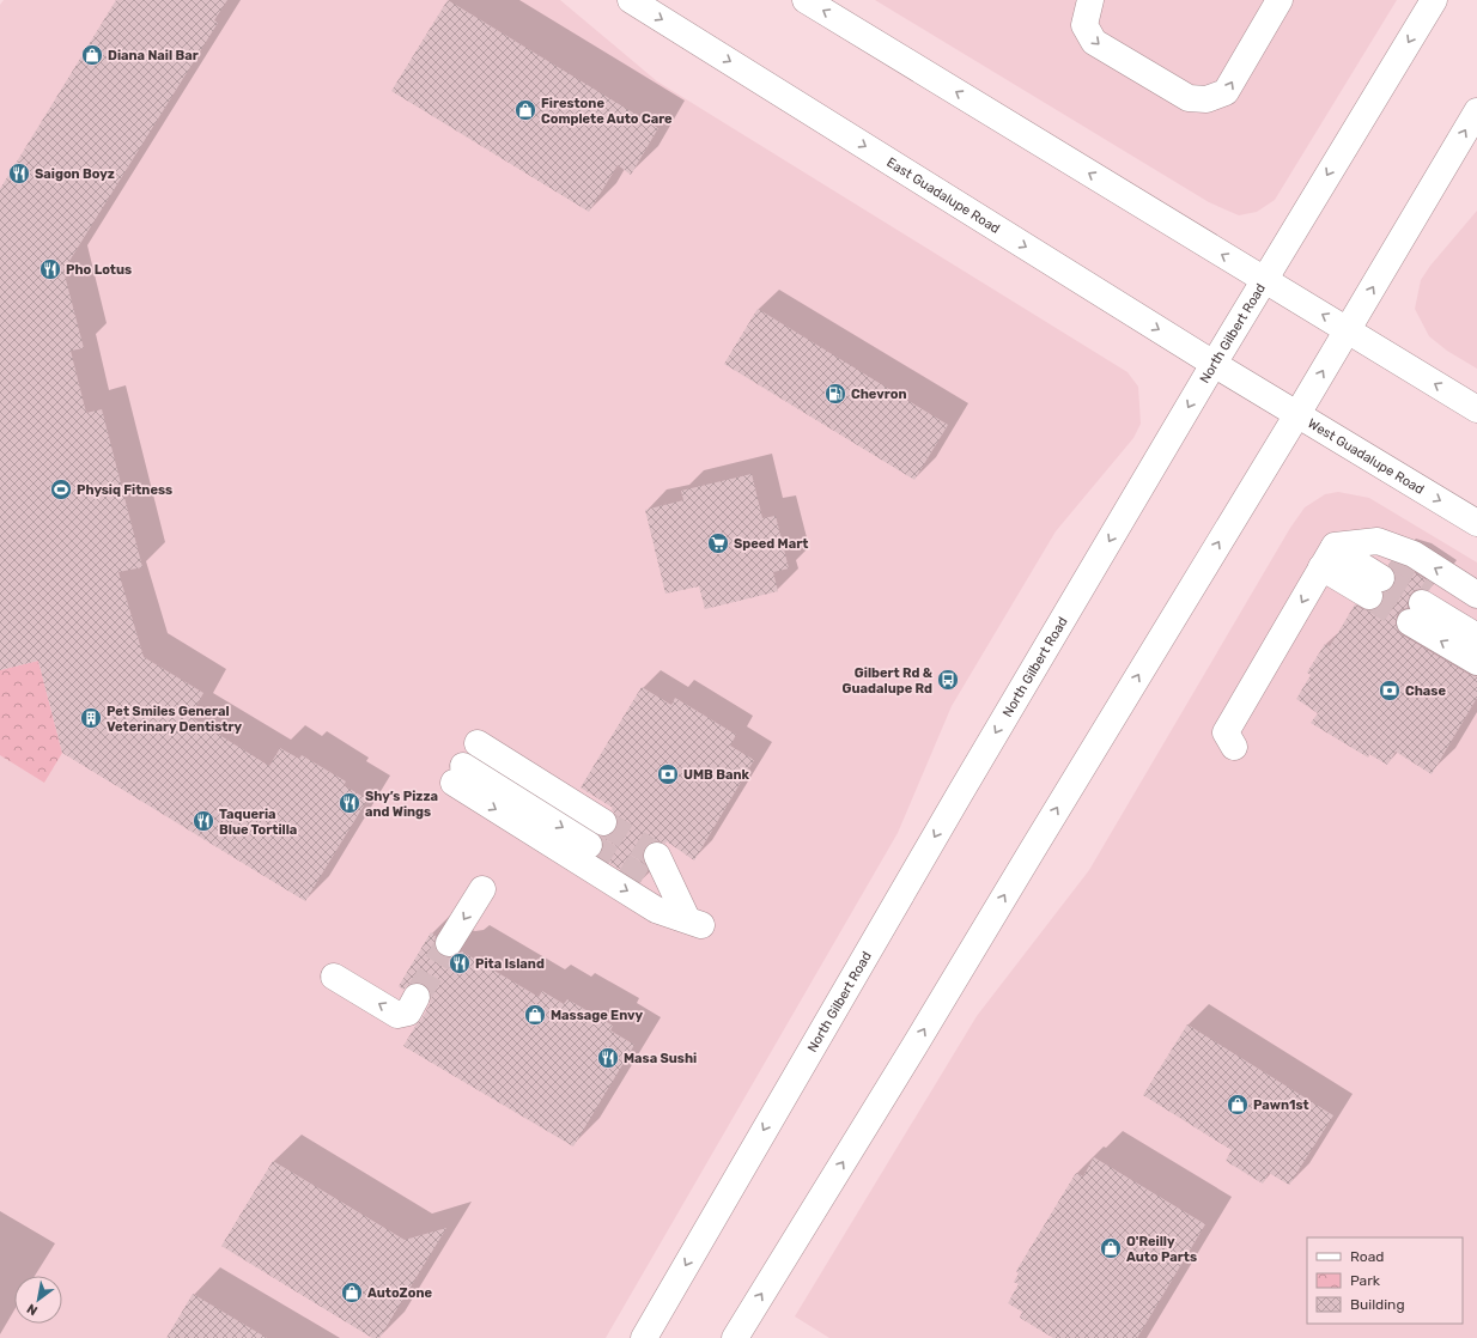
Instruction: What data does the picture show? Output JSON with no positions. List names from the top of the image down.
{
  "streets": {
    "main road": ["East Guadalupe Road", "North Gilbert Road", "West Guadalupe Road"]
  },
  "crossings": [
    ["East Guadalupe Road", "North Gilbert Road"],
    ["East Guadalupe Road", "West Guadalupe Road"]
  ],
  "places": {
    "shop": [
      "Diana Nail Bar",
      "Firestone Complete Auto Care",
      "Massage Envy",
      "Pawn1st",
      "O'Reilly Auto Parts",
      "AutoZone"
    ],
    "restaurant": [
      "Saigon Boyz",
      "Pho Lotus",
      "Shy’s Pizza and Wings",
      "Taqueria Blue Tortilla",
      "Pita Island",
      "Masa Sushi"
    ],
    "fuel station": ["Chevron"],
    "sports": ["Physiq Fitness"],
    "supermarket": ["Speed Mart"],
    "bus stop": ["Gilbert Rd & Guadalupe Rd"],
    "bank": ["Chase", "UMB Bank"],
    "building": ["Pet Smiles General Veterinary Dentistry"]
  },
  "legend": ["Road", "Park", "Building"],
  "north": "bottom left"
}
